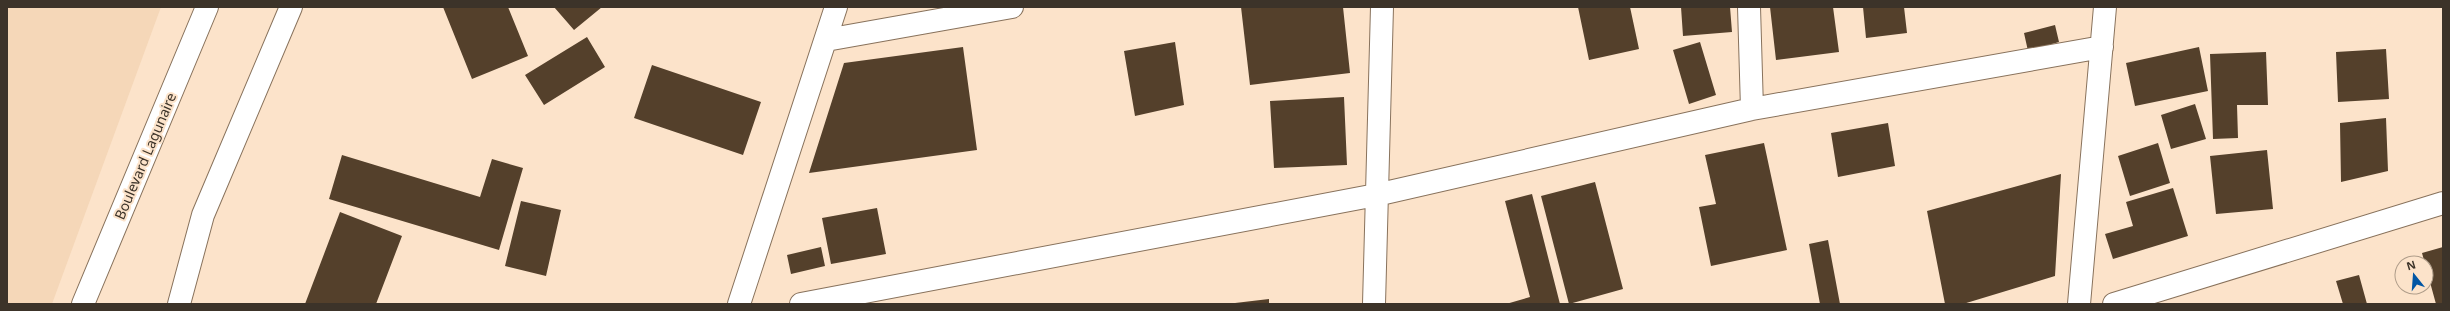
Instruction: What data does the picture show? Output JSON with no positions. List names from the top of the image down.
{
  "streets": {
    "street": ["Boulevard Lagunaire"]
  },
  "north": "top"
}
